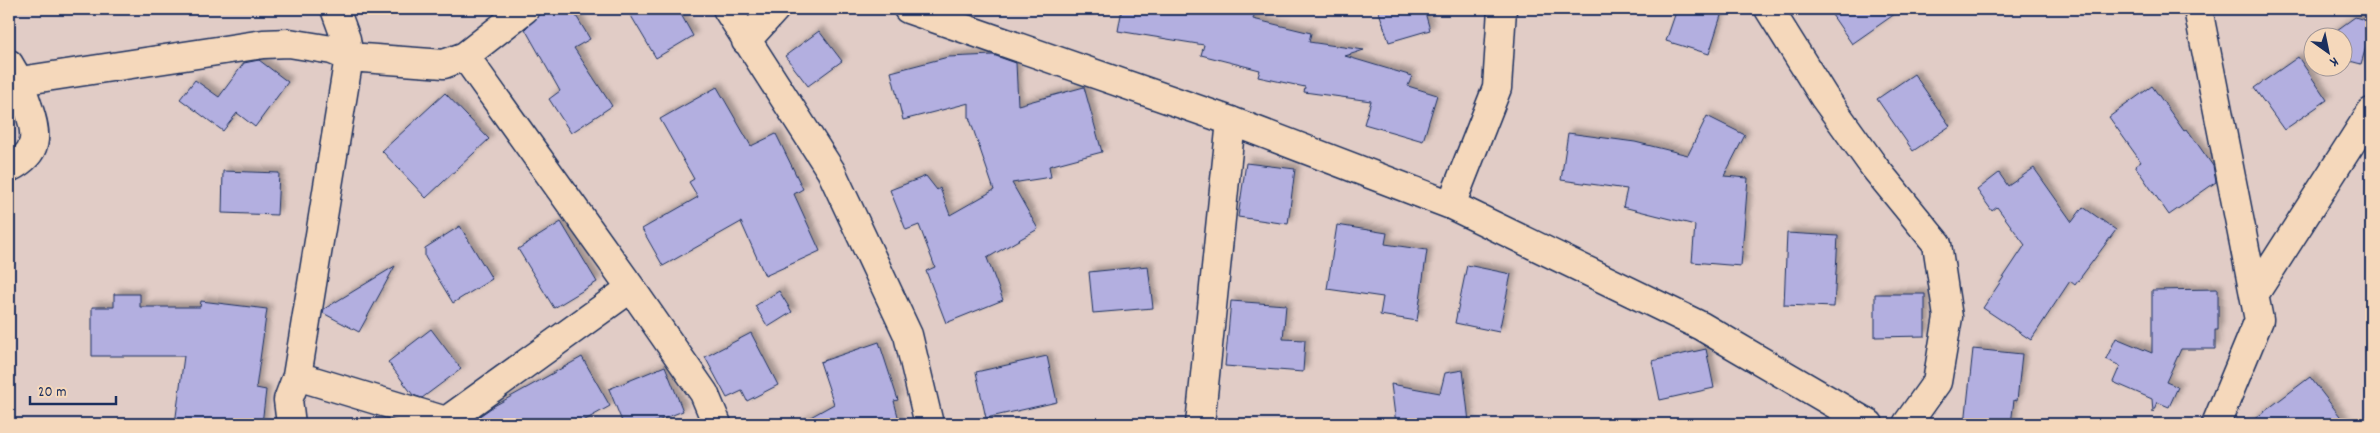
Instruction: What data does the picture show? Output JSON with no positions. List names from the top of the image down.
{
  "scale_bar": "20 m",
  "north": "bottom right"
}
